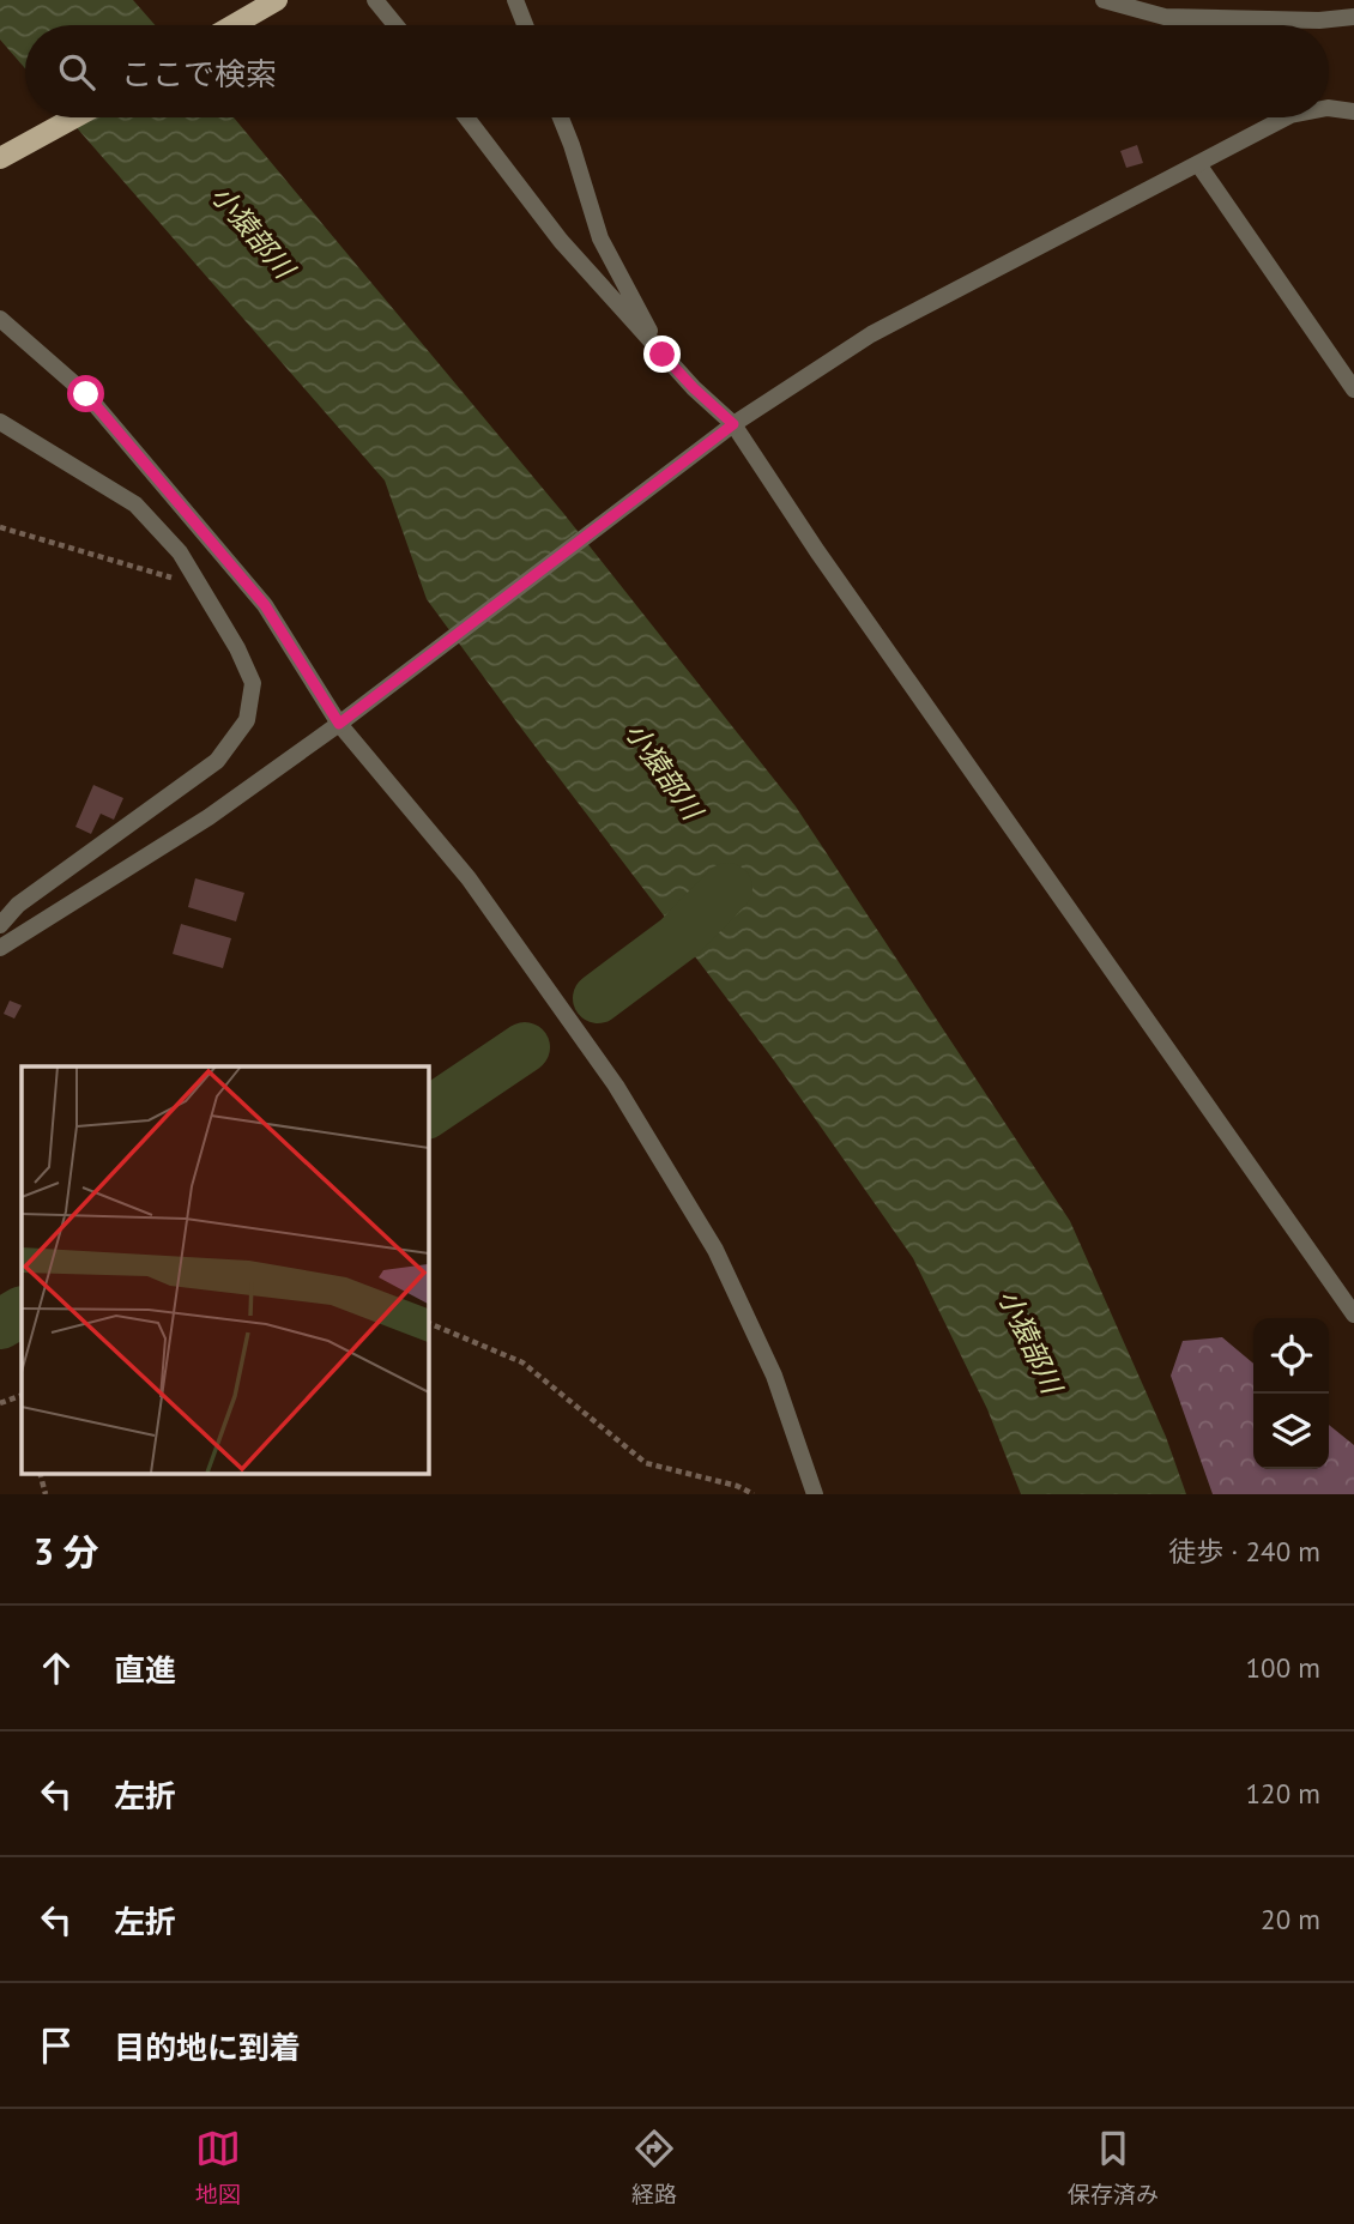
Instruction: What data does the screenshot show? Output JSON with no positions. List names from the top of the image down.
{
  "water": ["小猿部川"],
  "page": {
    "search": "ここで検索",
    "heading": ["3 分", "徒歩 · 240 m"],
    "list": [
      ["直進", "100 m"],
      ["左折", "120 m"],
      ["左折", "20 m"],
      "目的地に到着"
    ],
    "nav": ["地図", "経路", "保存済み"]
  }
}
